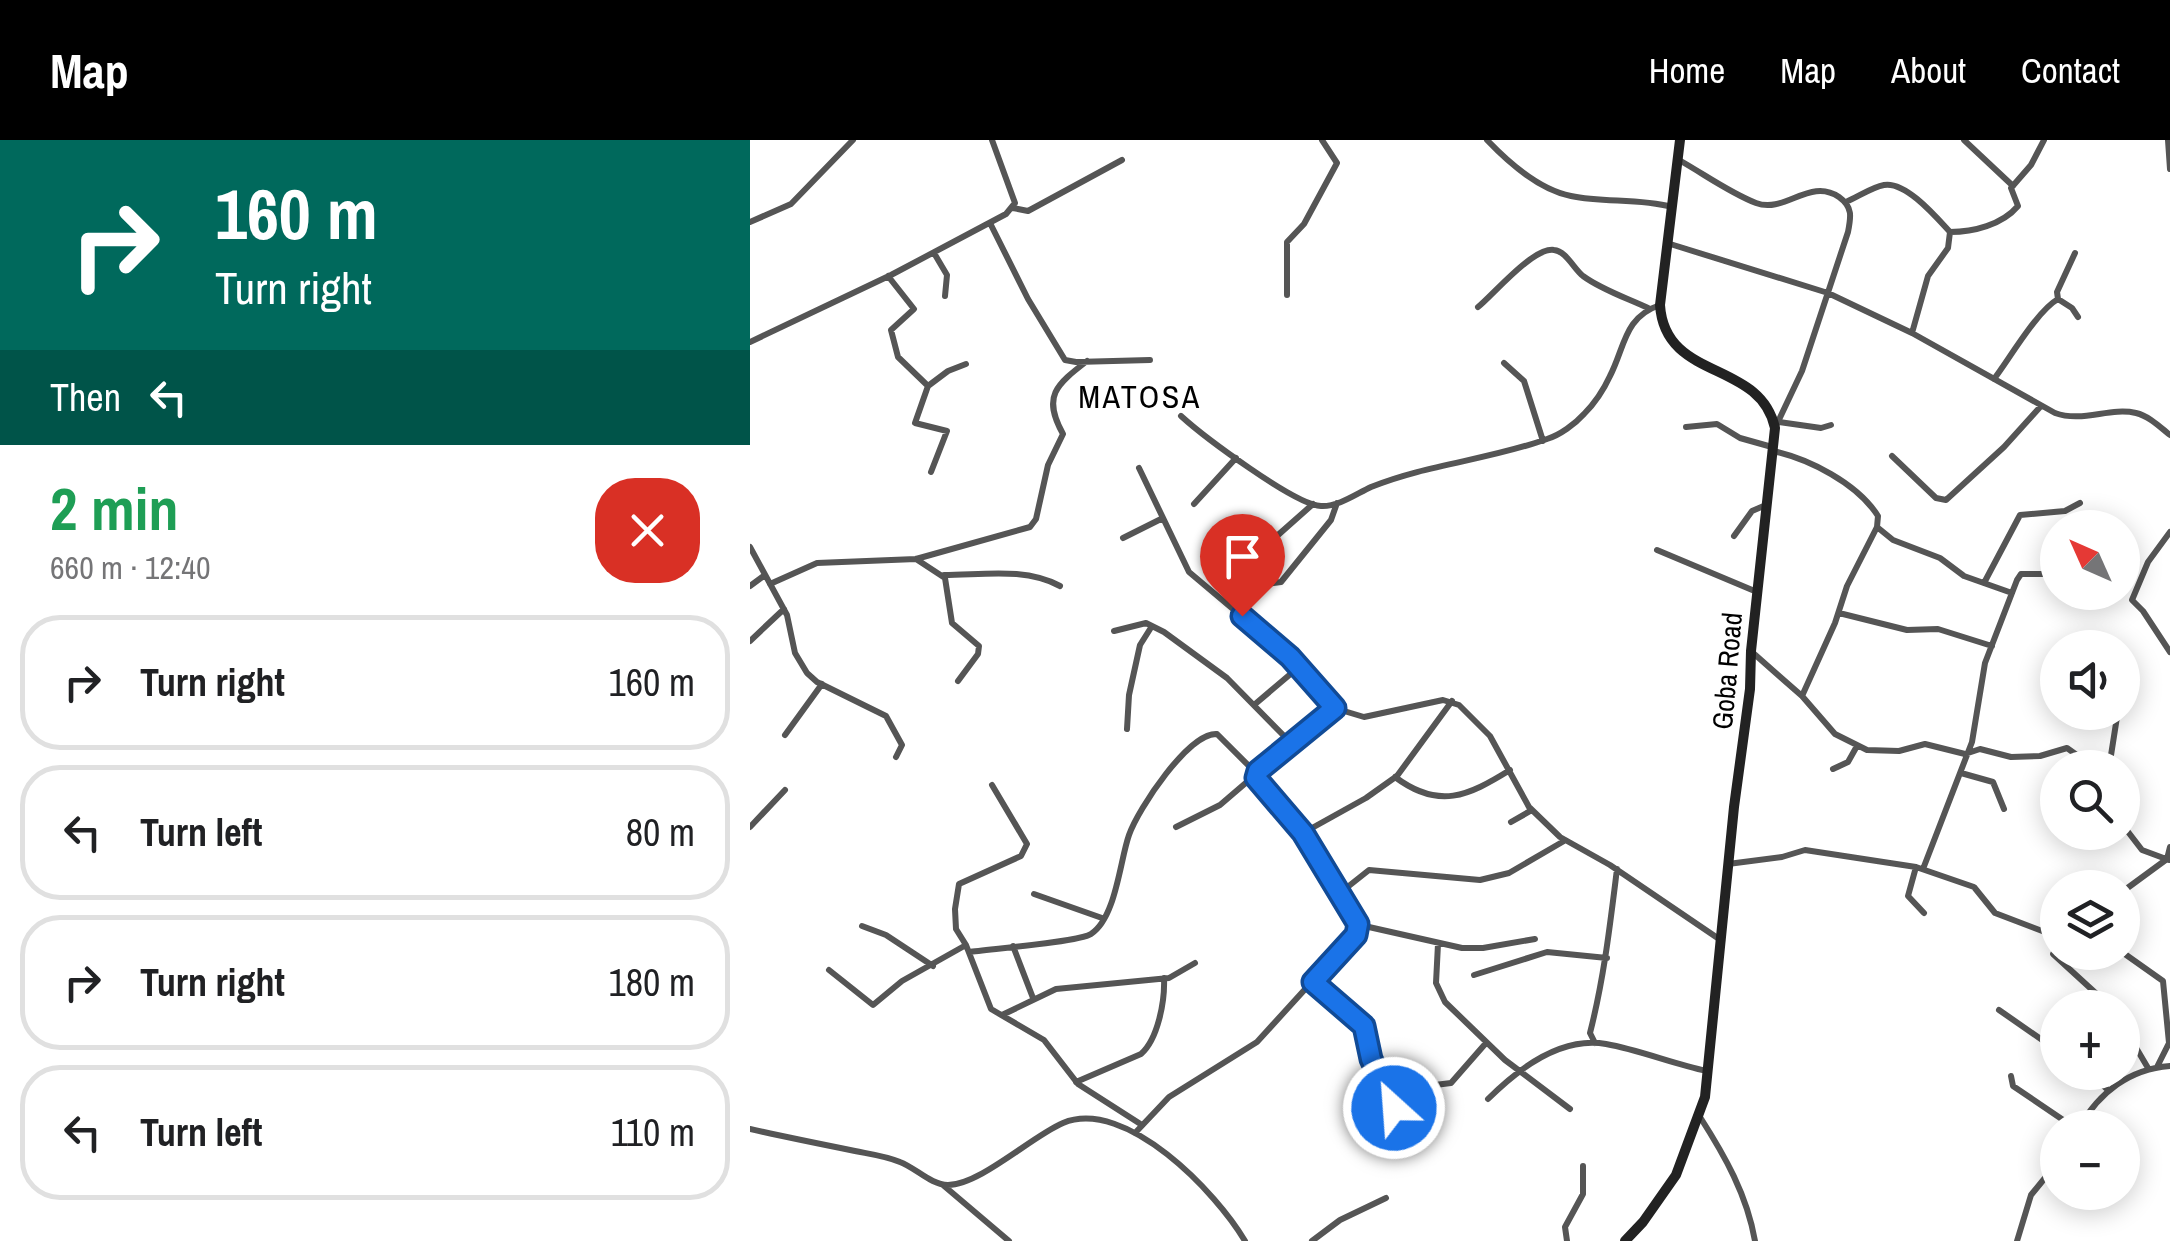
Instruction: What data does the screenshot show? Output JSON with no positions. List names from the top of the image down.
{
  "streets": {
    "main road": ["Goba Road"]
  },
  "districts": ["MATOSA"],
  "north": "top left",
  "page": {
    "header": "Map",
    "nav": [
      "Home",
      "Map",
      "About",
      "Contact"
    ],
    "turn": ["160 m", "Turn right"],
    "then": "Then",
    "heading": ["2 min", "660 m · 12:40"],
    "map_buttons": ["+", "−"],
    "list": [
      {
        "name": "Turn right",
        "value": "160 m"
      },
      {
        "name": "Turn left",
        "value": "80 m"
      },
      {
        "name": "Turn right",
        "value": "180 m"
      },
      {
        "name": "Turn left",
        "value": "110 m"
      }
    ]
  }
}
